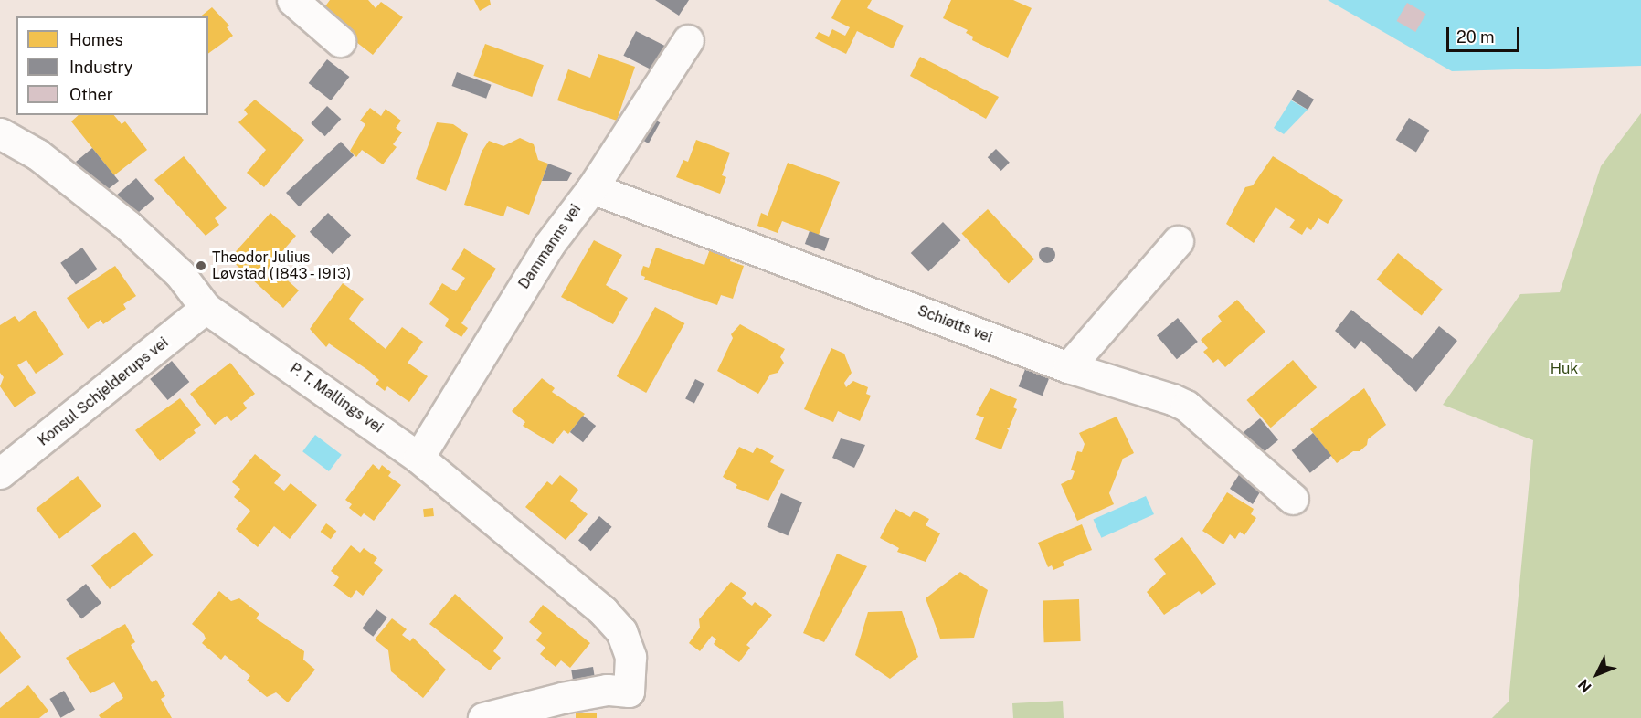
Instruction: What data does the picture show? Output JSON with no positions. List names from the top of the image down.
{
  "streets": {
    "street": [
      "Dammanns vei",
      "Schiøtts vei",
      "Konsul Schjelderups vei",
      "P. T. Mallings vei"
    ]
  },
  "crossings": [
    ["Dammanns vei", "Schiøtts vei"],
    ["Dammanns vei", "P. T. Mallings vei"],
    ["Konsul Schjelderups vei", "P. T. Mallings vei"]
  ],
  "parks": ["Huk"],
  "places": ["Theodor Julius Løvstad (1843 - 1913)"],
  "legend": ["Homes", "Industry", "Other"],
  "scale_bar": "20 m",
  "north": "bottom left"
}
